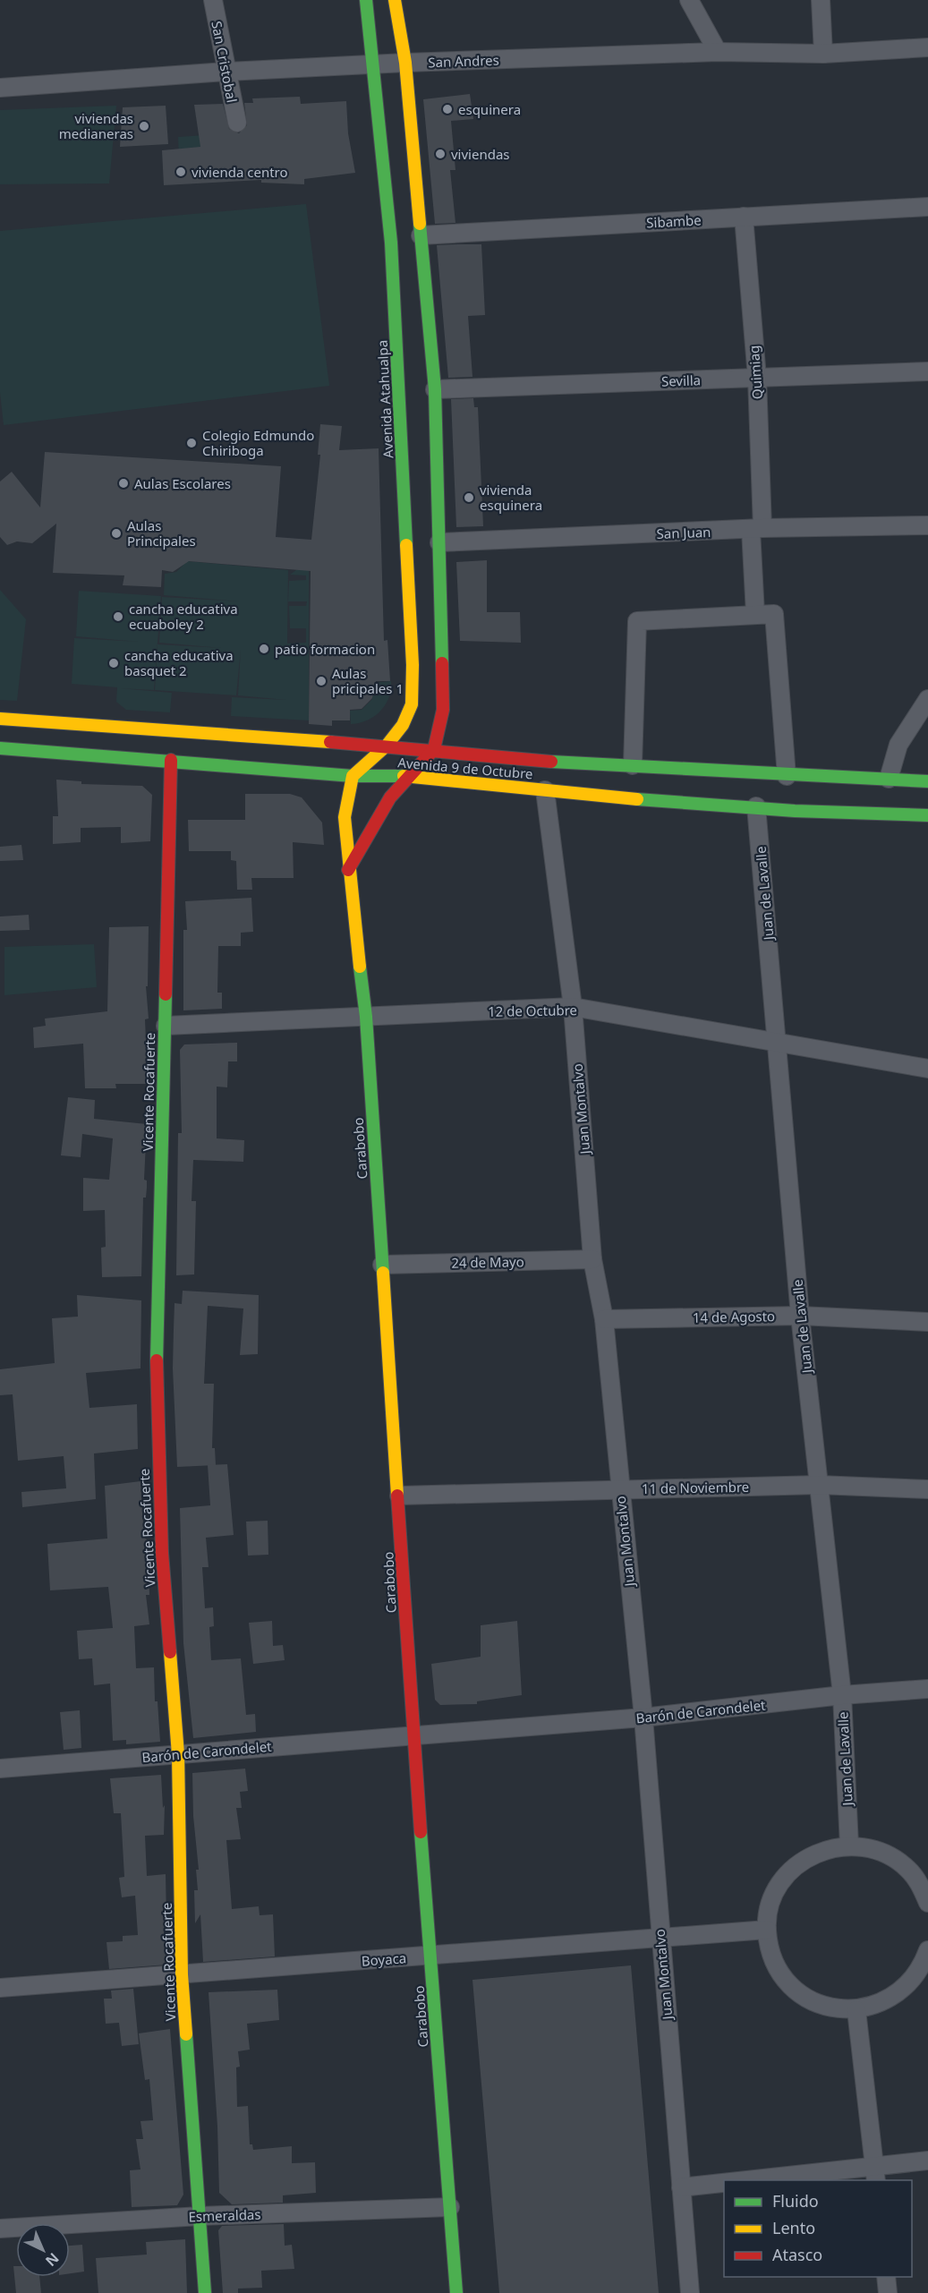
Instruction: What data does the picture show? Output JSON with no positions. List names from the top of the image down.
{
  "streets": {
    "main road": [
      "Avenida Atahualpa",
      "Avenida 9 de Octubre",
      "Vicente Rocafuerte",
      "Carabobo"
    ],
    "street": [
      "San Andres",
      "San Cristobal",
      "Sibambe",
      "Quimiag",
      "Sevilla",
      "San Juan",
      "Juan de Lavalle",
      "12 de Octubre",
      "Juan Montalvo",
      "24 de Mayo",
      "14 de Agosto",
      "11 de Noviembre",
      "Barón de Carondelet",
      "Boyaca",
      "Esmeraldas"
    ]
  },
  "crossings": [
    ["San Andres", "San Cristobal"],
    ["San Andres", "Avenida Atahualpa"],
    ["Sibambe", "Quimiag"],
    ["Quimiag", "Sevilla"],
    ["Quimiag", "San Juan"],
    ["Avenida Atahualpa", "Avenida 9 de Octubre"],
    ["Avenida Atahualpa", "Carabobo"],
    ["Avenida 9 de Octubre", "Juan de Lavalle"],
    ["Avenida 9 de Octubre", "Vicente Rocafuerte"],
    ["Avenida 9 de Octubre", "Juan Montalvo"],
    ["Avenida 9 de Octubre", "Carabobo"],
    ["Juan de Lavalle", "12 de Octubre"],
    ["Juan de Lavalle", "14 de Agosto"],
    ["Juan de Lavalle", "11 de Noviembre"],
    ["Juan de Lavalle", "Barón de Carondelet"],
    ["12 de Octubre", "Vicente Rocafuerte"],
    ["12 de Octubre", "Juan Montalvo"],
    ["12 de Octubre", "Carabobo"],
    ["Vicente Rocafuerte", "Barón de Carondelet"],
    ["Vicente Rocafuerte", "Boyaca"],
    ["Vicente Rocafuerte", "Esmeraldas"],
    ["Juan Montalvo", "24 de Mayo"],
    ["Juan Montalvo", "14 de Agosto"],
    ["Juan Montalvo", "11 de Noviembre"],
    ["Juan Montalvo", "Barón de Carondelet"],
    ["Juan Montalvo", "Boyaca"],
    ["Carabobo", "24 de Mayo"],
    ["Carabobo", "11 de Noviembre"],
    ["Carabobo", "Barón de Carondelet"],
    ["Carabobo", "Boyaca"],
    ["Carabobo", "Esmeraldas"]
  ],
  "places": [
    "esquinera",
    "viviendas medianeras",
    "viviendas",
    "vivienda centro",
    "Colegio Edmundo Chiriboga",
    "Aulas Escolares",
    "vivienda esquinera",
    "Aulas Principales",
    "cancha educativa ecuaboley 2",
    "patio formacion",
    "cancha educativa basquet 2",
    "Aulas pricipales 1"
  ],
  "legend": ["Fluido", "Lento", "Atasco"],
  "north": "bottom right"
}
